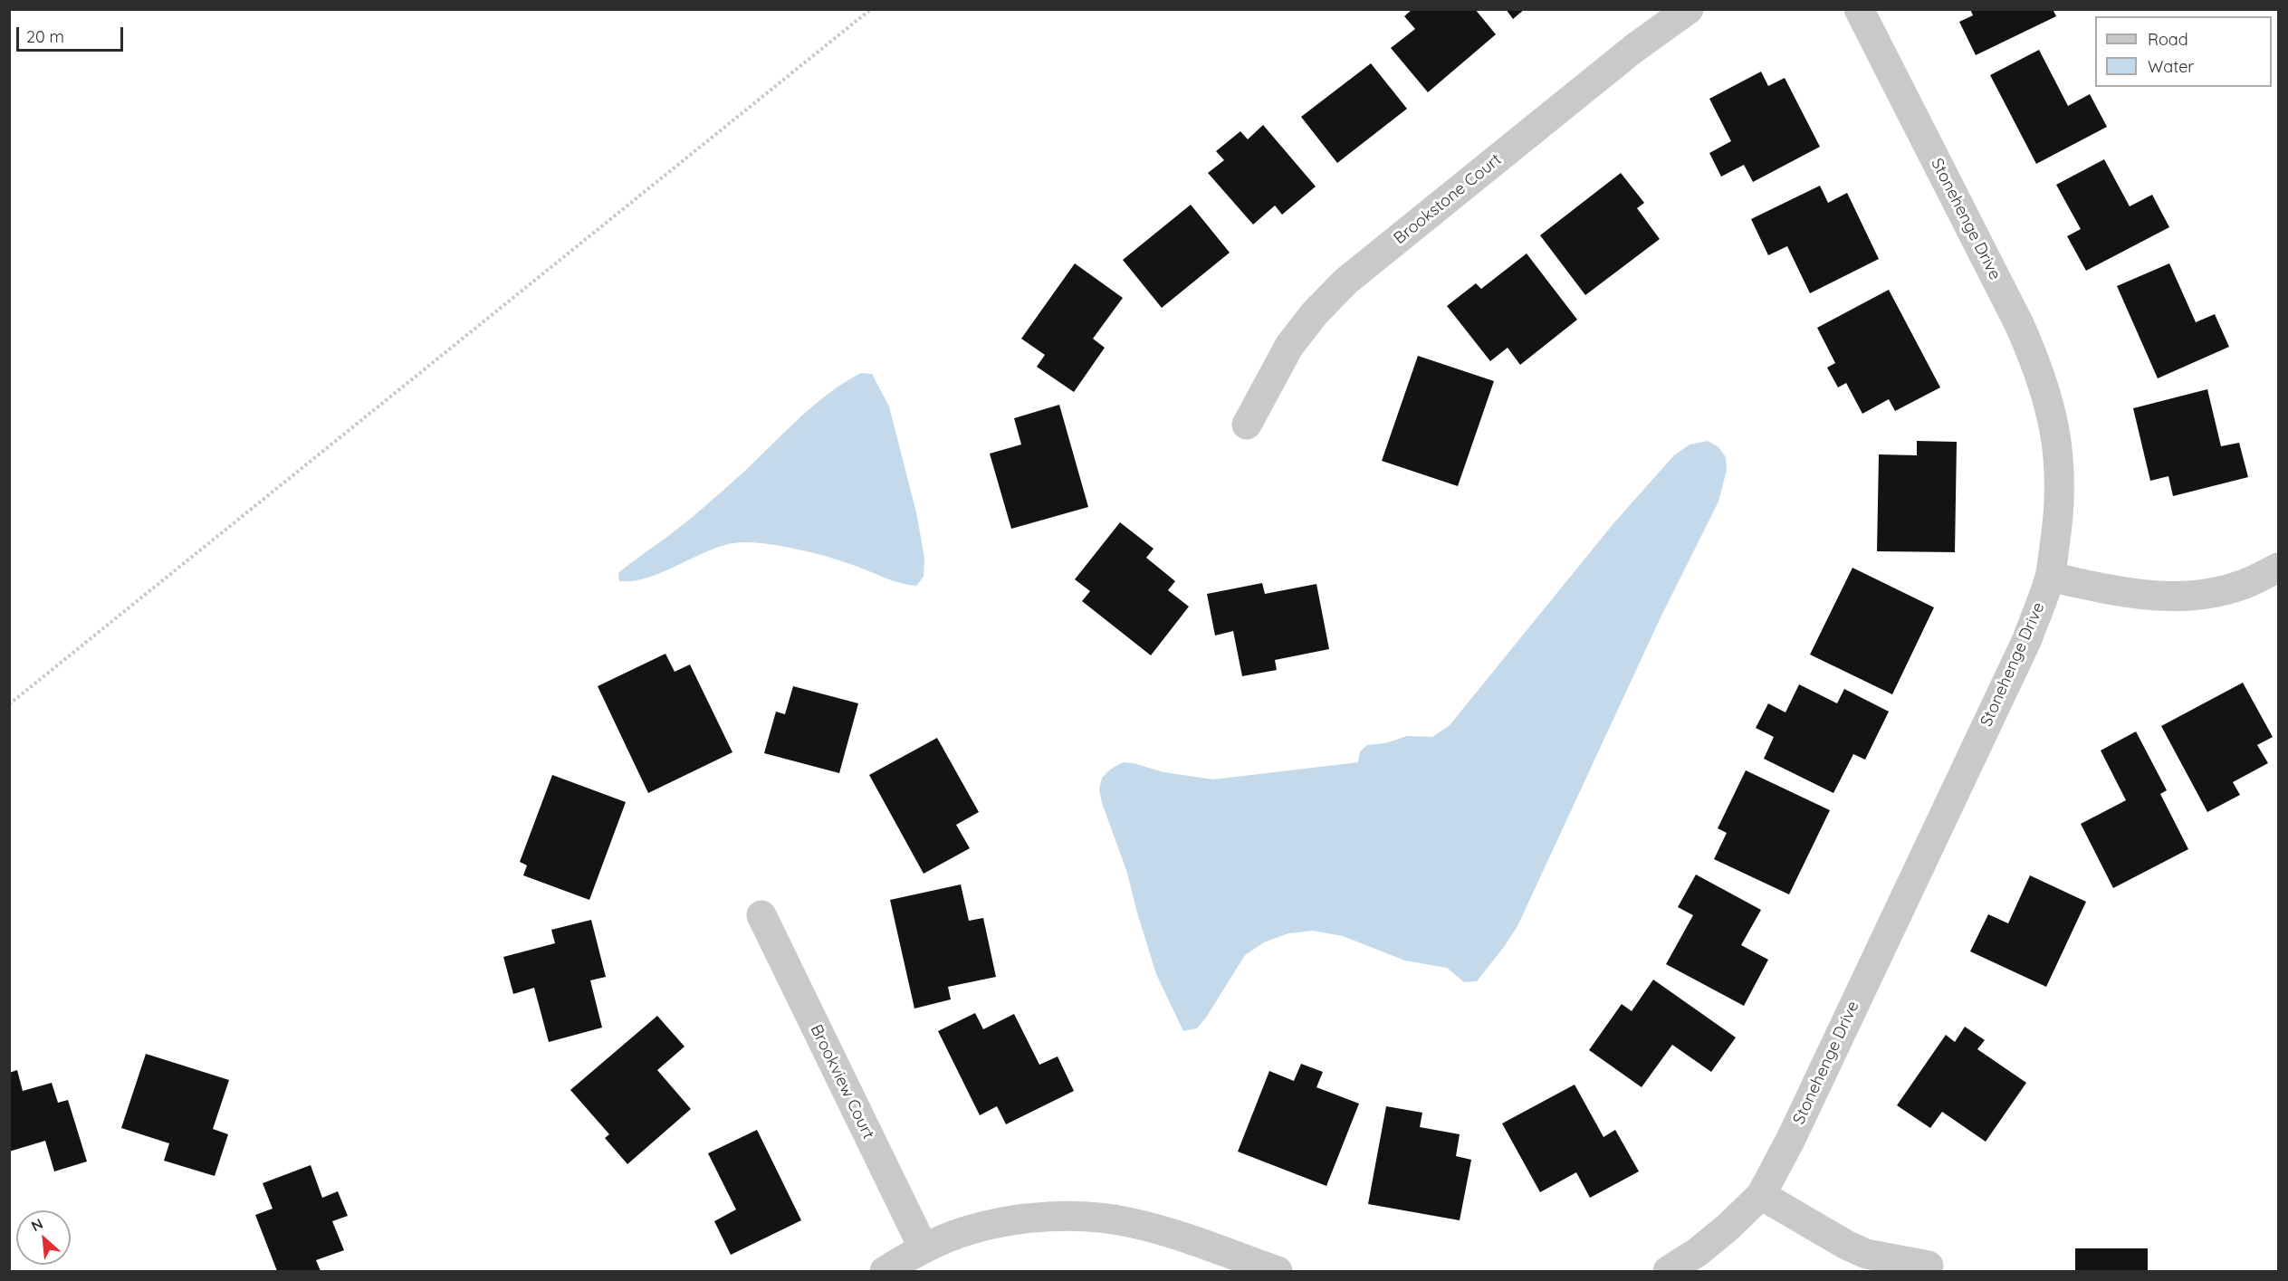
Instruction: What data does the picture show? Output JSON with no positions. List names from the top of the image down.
{
  "streets": {
    "street": ["Brookstone Court", "Stonehenge Drive", "Brookview Court"]
  },
  "legend": ["Road", "Water"],
  "scale_bar": "20 m",
  "north": "top left"
}
